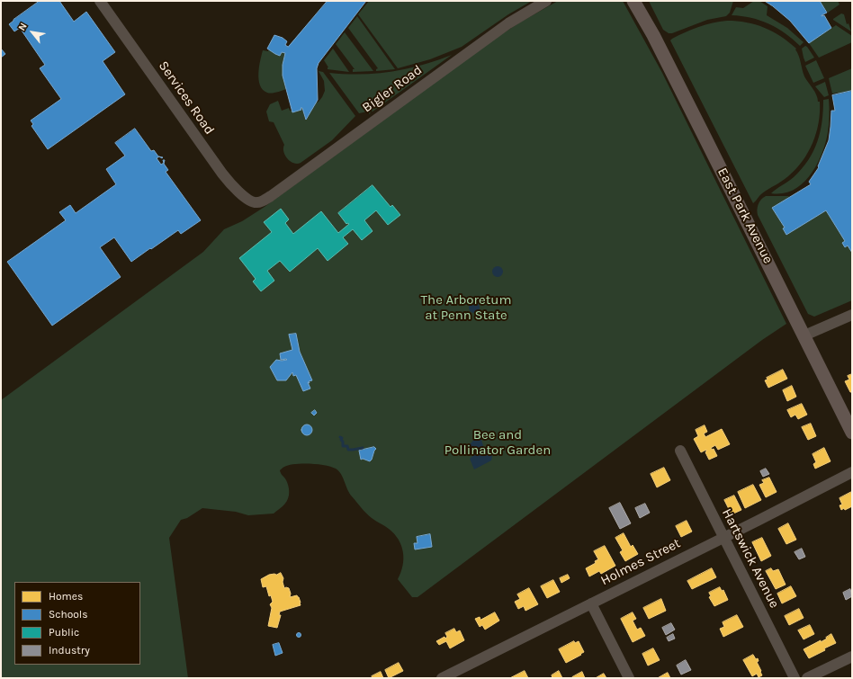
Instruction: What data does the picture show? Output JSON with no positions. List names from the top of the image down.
{
  "streets": {
    "main road": ["East Park Avenue"],
    "street": [
      "Bigler Road",
      "Services Road",
      "Hartswick Avenue",
      "Holmes Street"
    ]
  },
  "crossings": [
    ["Bigler Road", "Services Road"],
    ["Hartswick Avenue", "Holmes Street"]
  ],
  "parks": ["The Arboretum at Penn State", "Bee and Pollinator Garden"],
  "legend": [
    "Homes",
    "Schools",
    "Public",
    "Industry"
  ],
  "north": "top left"
}
